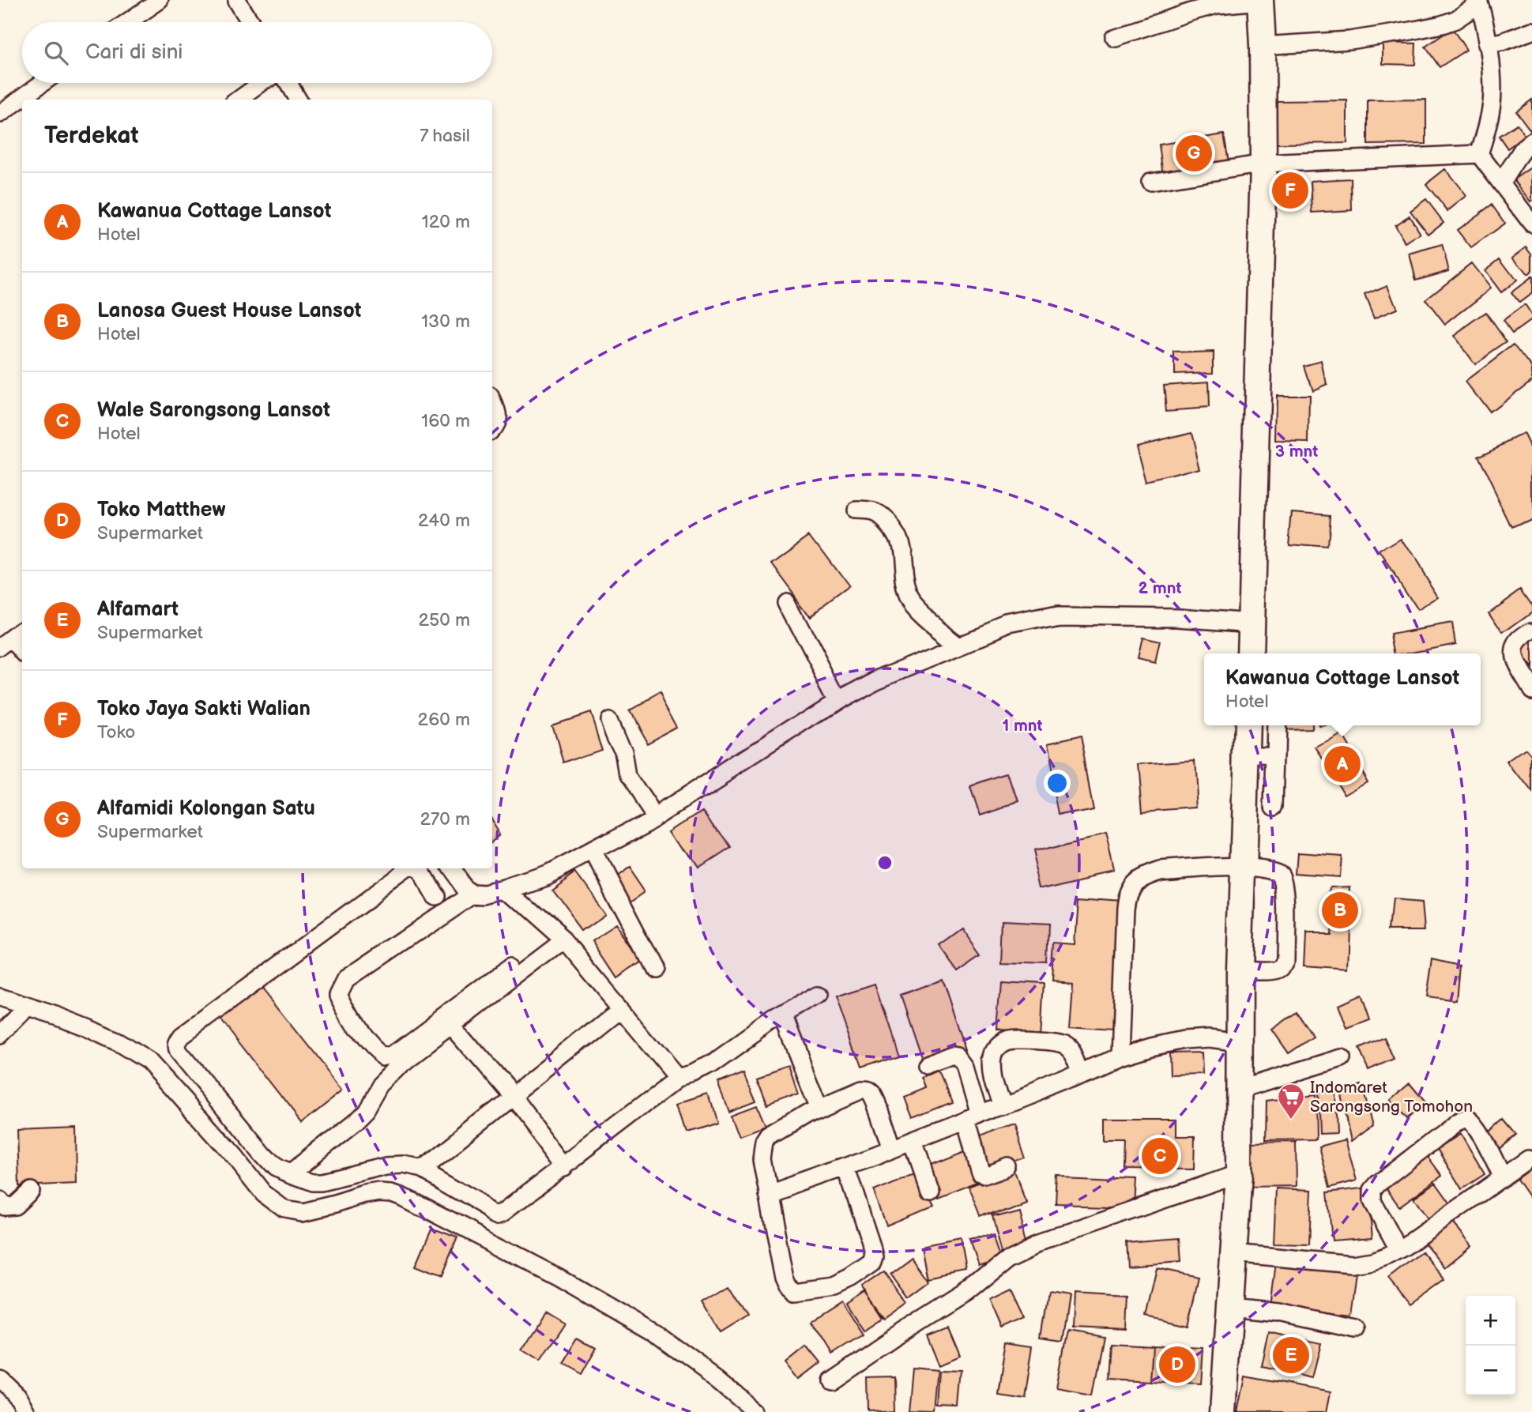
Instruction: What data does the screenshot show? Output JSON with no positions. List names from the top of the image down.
{
  "places": {
    "supermarket": ["Indomaret Sarongsong Tomohon"]
  },
  "page": {
    "search": "Cari di sini",
    "heading": ["Terdekat", "7 hasil"],
    "pins": [
      "G",
      "F",
      "A",
      "B",
      "C",
      "E",
      "D"
    ],
    "list": [
      {
        "mark": "A",
        "name": "Kawanua Cottage Lansot",
        "note": "Hotel",
        "value": "120 m"
      },
      {
        "mark": "B",
        "name": "Lanosa Guest House Lansot",
        "note": "Hotel",
        "value": "130 m"
      },
      {
        "mark": "C",
        "name": "Wale Sarongsong Lansot",
        "note": "Hotel",
        "value": "160 m"
      },
      {
        "mark": "D",
        "name": "Toko Matthew",
        "note": "Supermarket",
        "value": "240 m"
      },
      {
        "mark": "E",
        "name": "Alfamart",
        "note": "Supermarket",
        "value": "250 m"
      },
      {
        "mark": "F",
        "name": "Toko Jaya Sakti Walian",
        "note": "Toko",
        "value": "260 m"
      },
      {
        "mark": "G",
        "name": "Alfamidi Kolongan Satu",
        "note": "Supermarket",
        "value": "270 m"
      }
    ],
    "popup": ["Kawanua Cottage Lansot", "Hotel"],
    "map_buttons": ["+", "−"]
  },
  "rings": ["3 mnt", "2 mnt", "1 mnt"]
}
